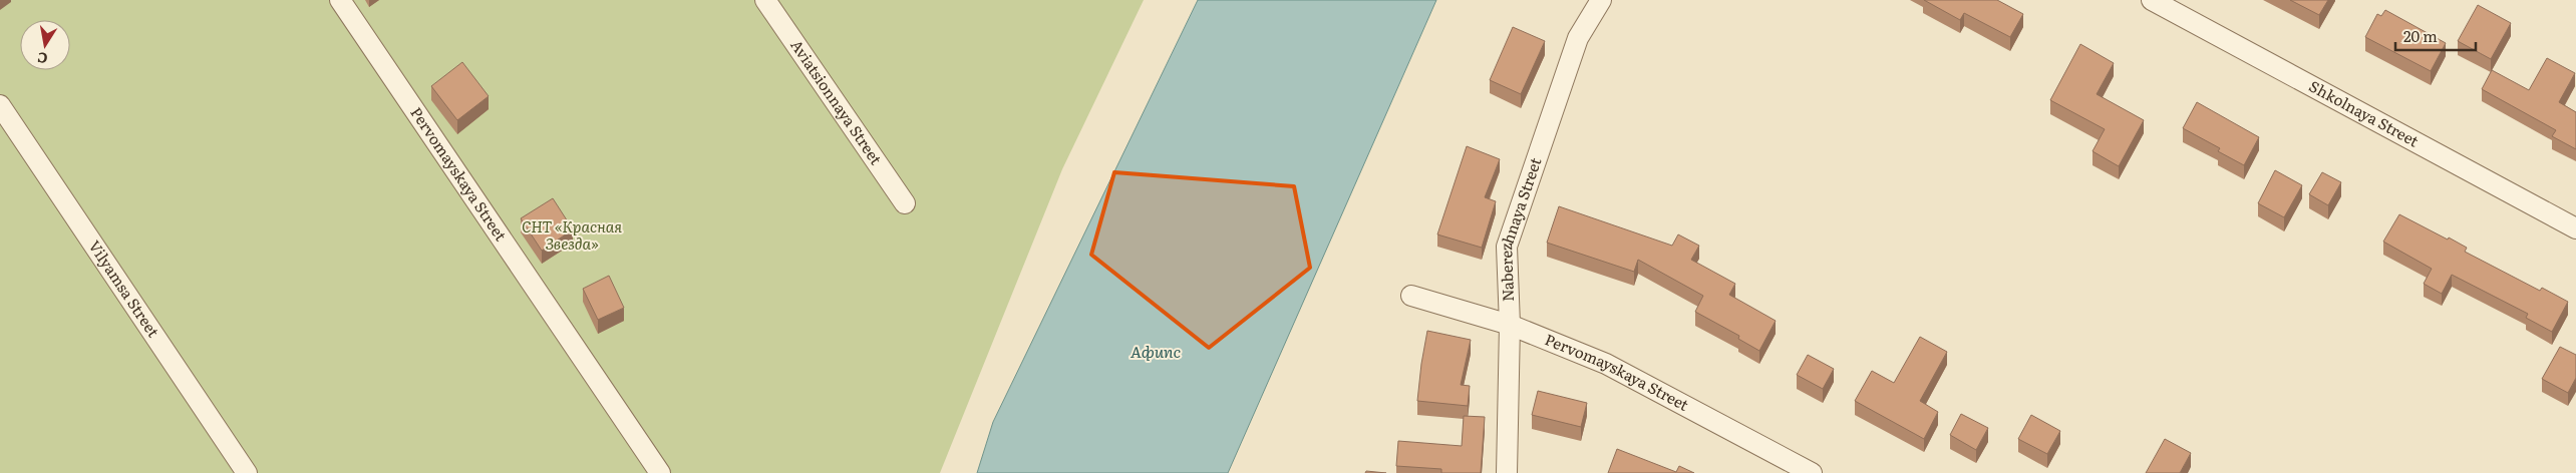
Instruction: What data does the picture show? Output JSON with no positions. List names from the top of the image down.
{
  "streets": {
    "street": [
      "Aviatsionnaya Street",
      "Shkolnaya Street",
      "Pervomayskaya Street",
      "Naberezhnaya Street",
      "Vilyamsa Street"
    ]
  },
  "crossings": [
    ["Pervomayskaya Street", "Naberezhnaya Street"]
  ],
  "water": ["Афипс"],
  "parks": ["СНТ «Красная Звезда»"],
  "scale_bar": "20 m",
  "north": "bottom"
}
